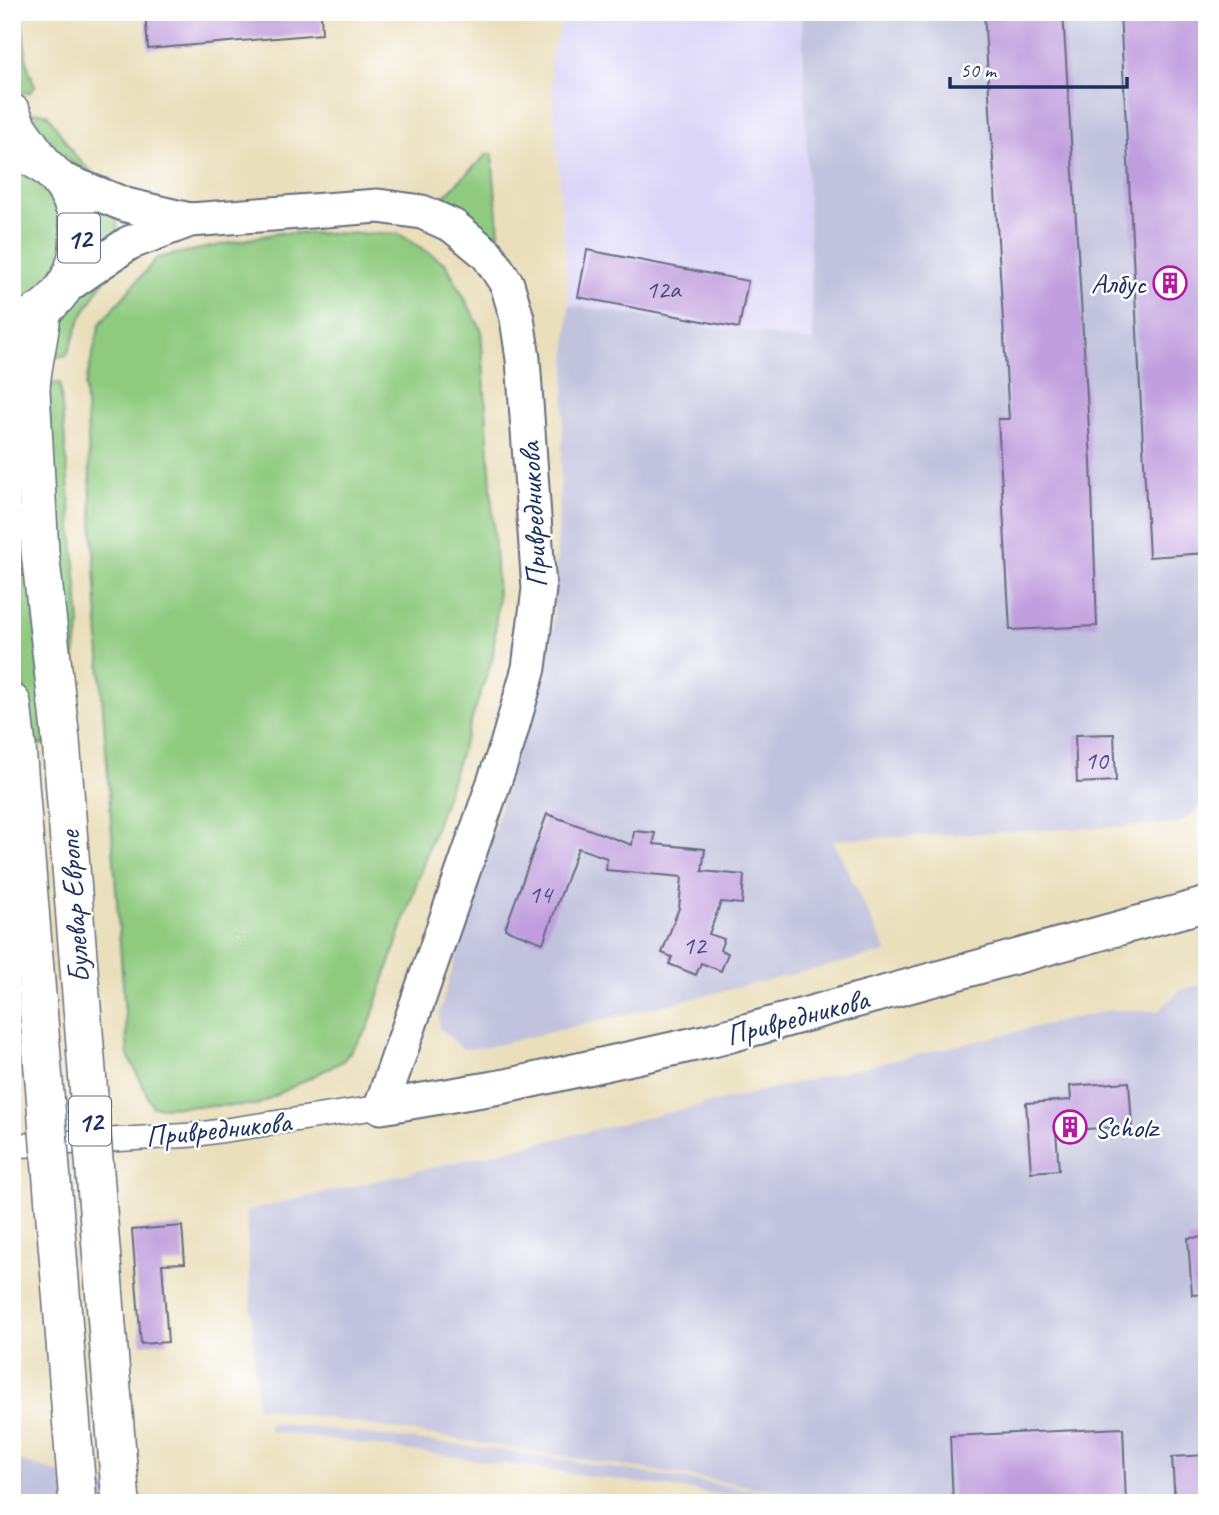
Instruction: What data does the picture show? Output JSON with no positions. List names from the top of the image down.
{
  "streets": {
    "main road": ["12", "Булевар Европе"],
    "street": ["Привредникова"]
  },
  "places": {
    "building": ["Албус", "Scholz"]
  },
  "house_numbers": [
    "12a",
    "10",
    "14",
    "12"
  ],
  "scale_bar": "50 m"
}
